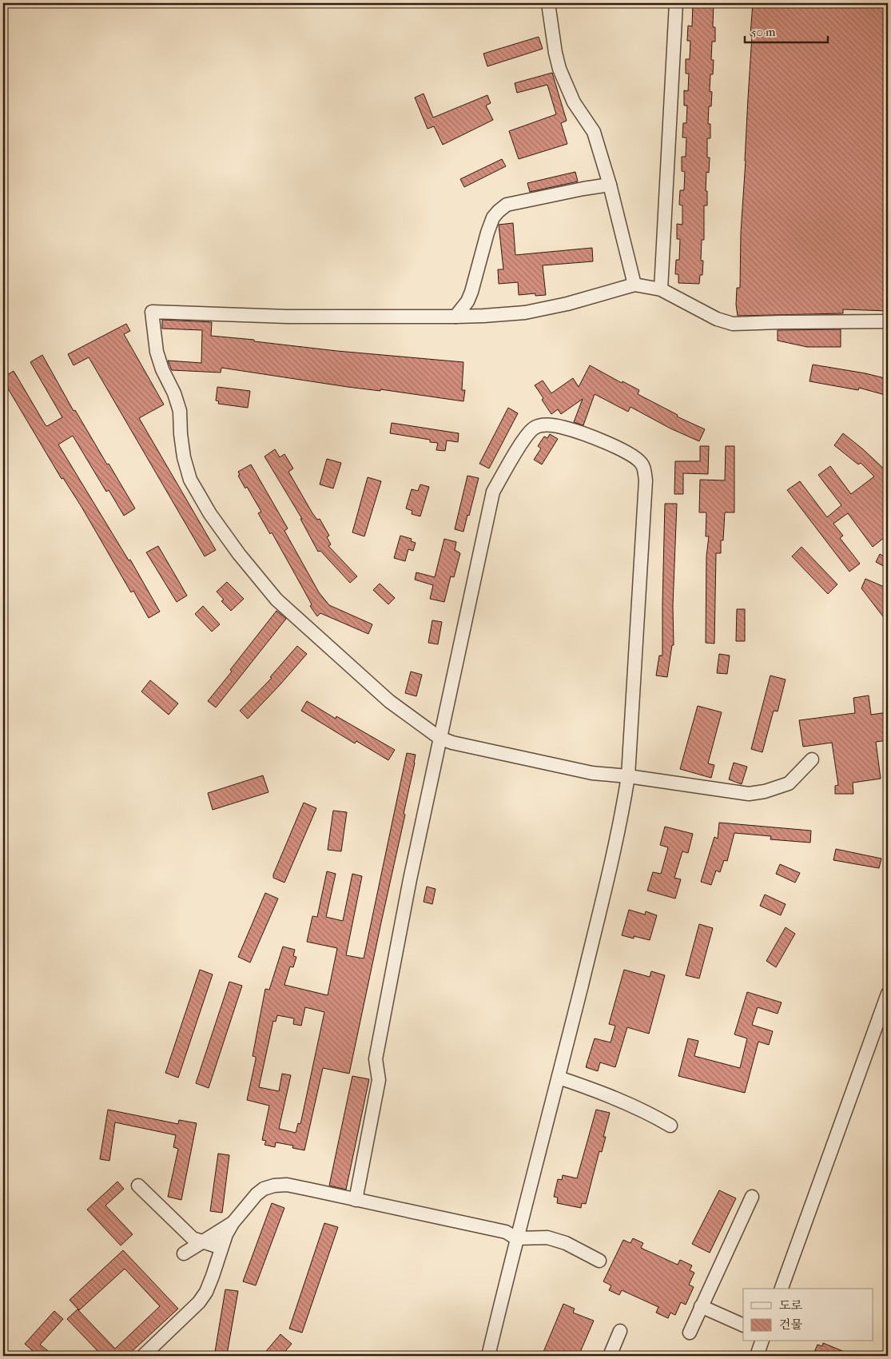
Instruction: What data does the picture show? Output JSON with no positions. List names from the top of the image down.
{
  "legend": ["도로", "건물"],
  "scale_bar": "50 m"
}
